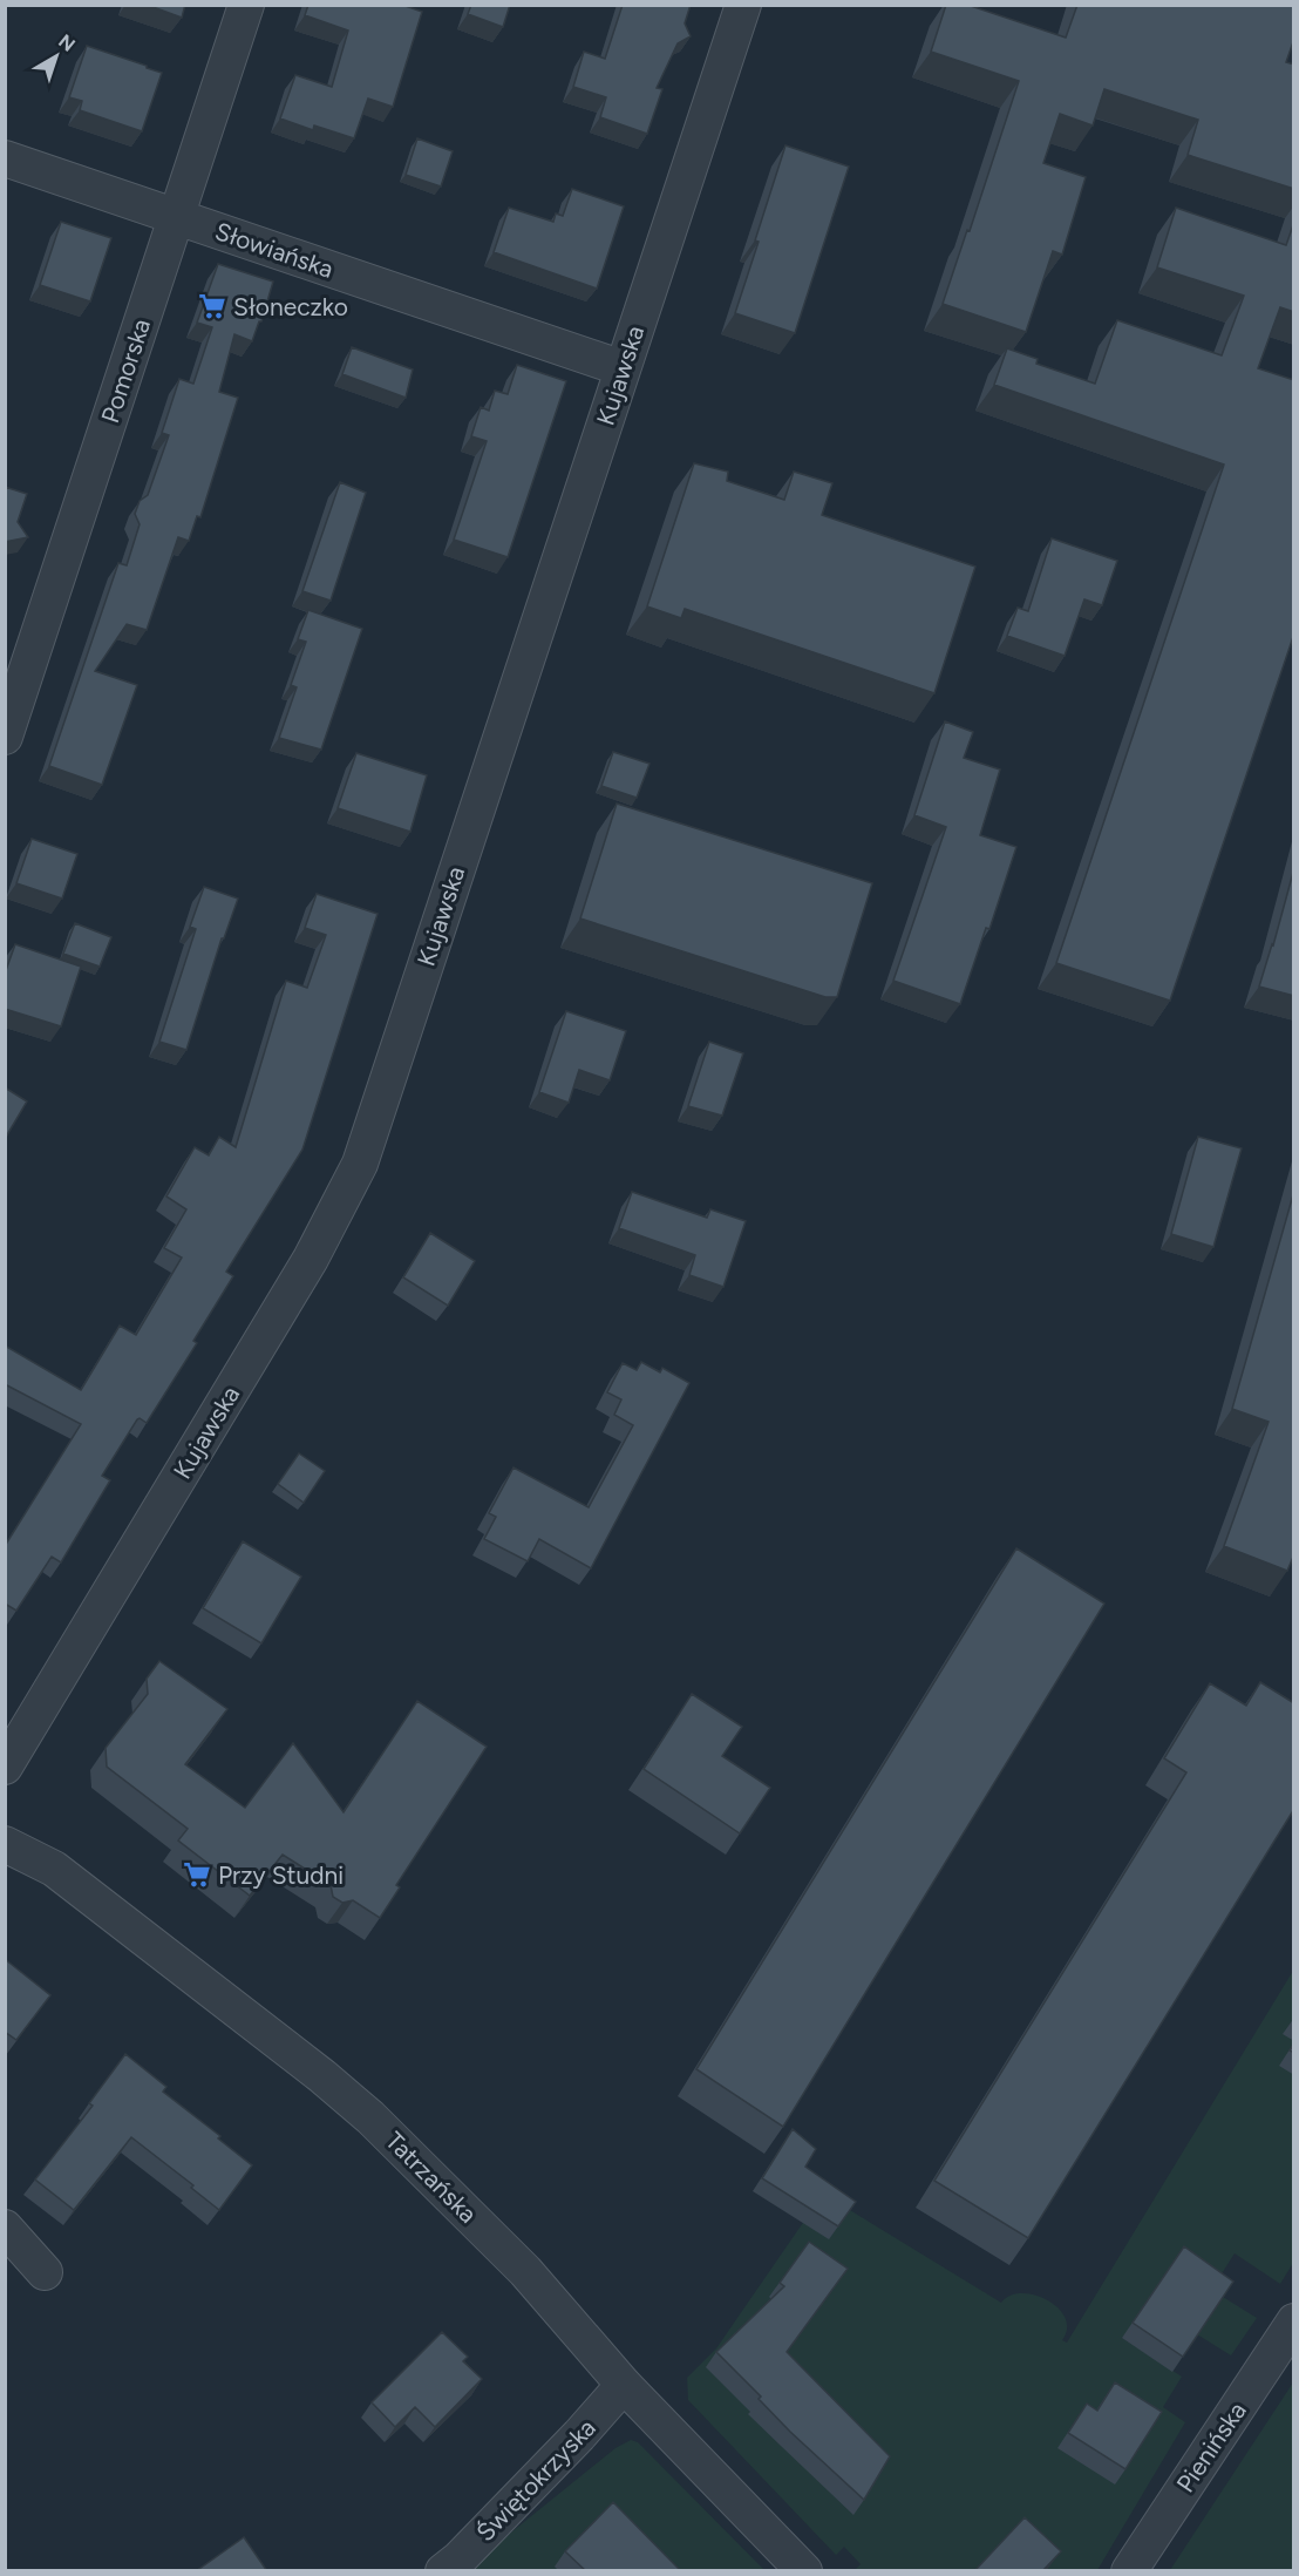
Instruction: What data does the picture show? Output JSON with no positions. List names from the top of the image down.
{
  "streets": {
    "street": [
      "Słowiańska",
      "Pomorska",
      "Kujawska",
      "Tatrzańska",
      "Pienińska",
      "Świętokrzyska"
    ]
  },
  "crossings": [
    ["Słowiańska", "Pomorska"],
    ["Słowiańska", "Kujawska"],
    ["Tatrzańska", "Świętokrzyska"]
  ],
  "places": {
    "supermarket": ["Słoneczko", "Przy Studni"]
  },
  "north": "top right"
}
